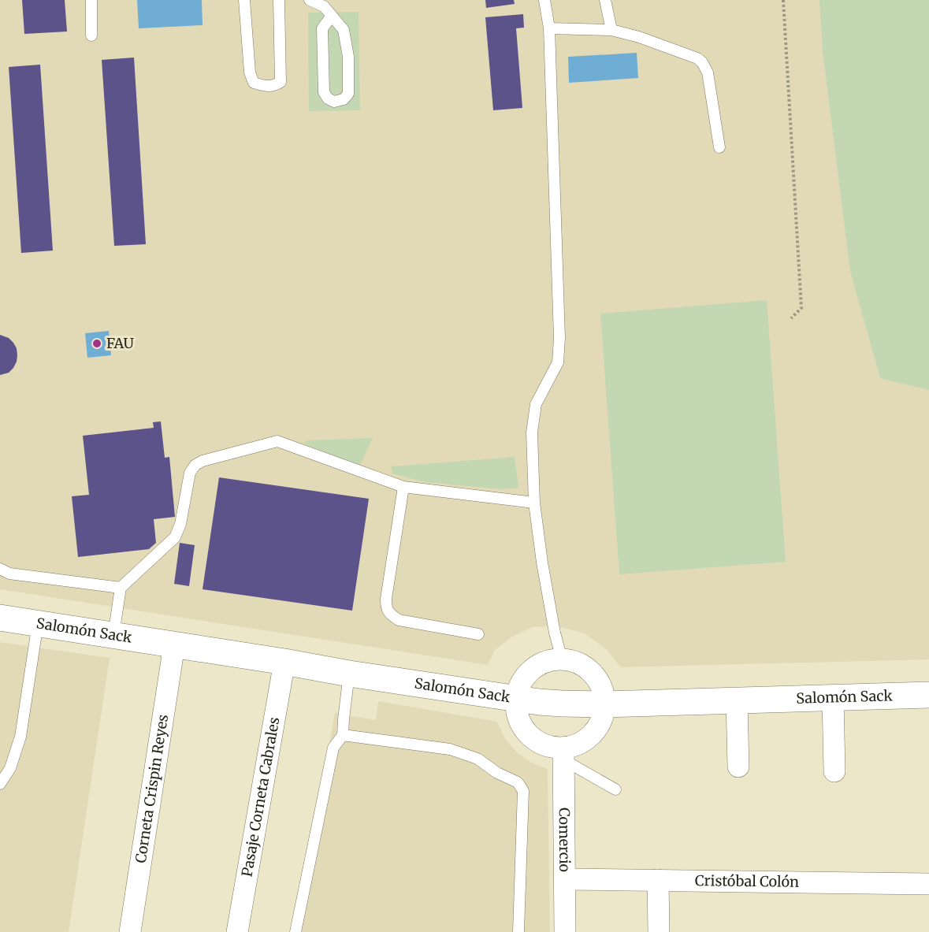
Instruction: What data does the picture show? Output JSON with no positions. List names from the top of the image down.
{
  "streets": {
    "street": [
      "Salomón Sack",
      "Corneta Crispin Reyes",
      "Pasaje Corneta Cabrales",
      "Comercio",
      "Cristóbal Colón"
    ]
  },
  "crossings": [
    ["Salomón Sack", "Corneta Crispin Reyes"],
    ["Salomón Sack", "Pasaje Corneta Cabrales"],
    ["Comercio", "Cristóbal Colón"]
  ],
  "places": ["FAU"]
}
